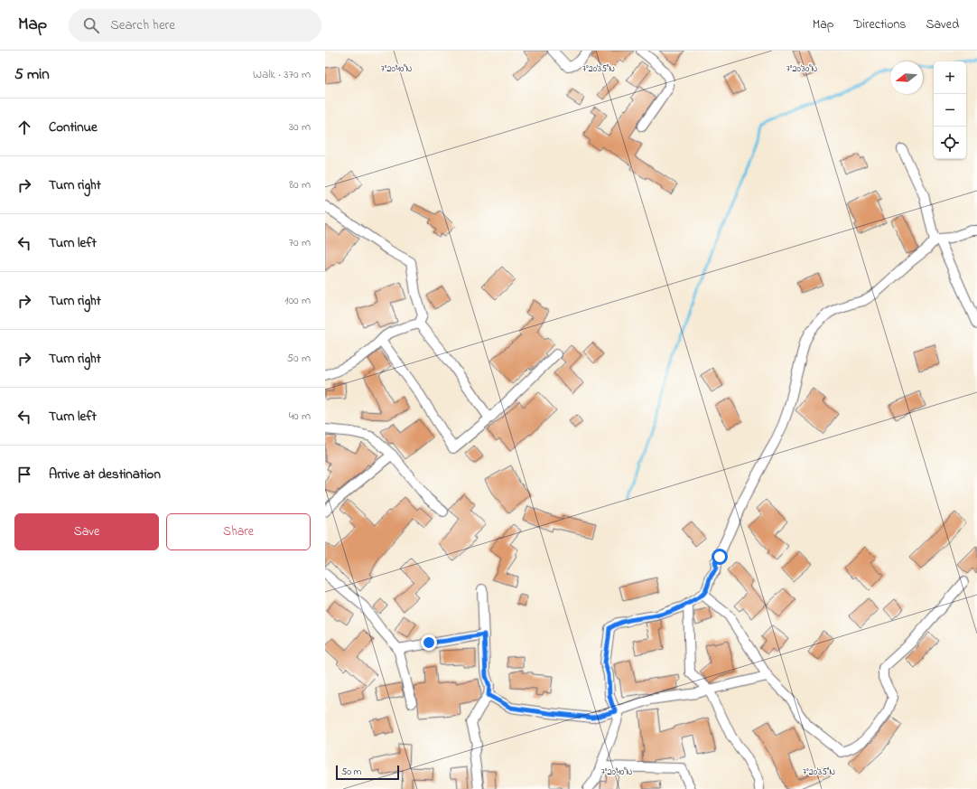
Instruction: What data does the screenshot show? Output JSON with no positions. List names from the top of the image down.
{
  "scale_bar": "50 m",
  "north": "left",
  "page": {
    "header": "Map",
    "search": "Search here",
    "nav": ["Map", "Directions", "Saved"],
    "heading": ["5 min", "Walk · 370 m"],
    "map_buttons": ["+", "−"],
    "list": [
      ["Continue", "30 m"],
      ["Turn right", "80 m"],
      ["Turn left", "70 m"],
      ["Turn right", "100 m"],
      ["Turn right", "50 m"],
      ["Turn left", "40 m"],
      "Arrive at destination"
    ],
    "buttons": ["Save", "Share"],
    "scale": "50 m"
  },
  "coordinates": ["7°20'40\"N", "7°20'35\"N", "7°20'30\"N"]
}
